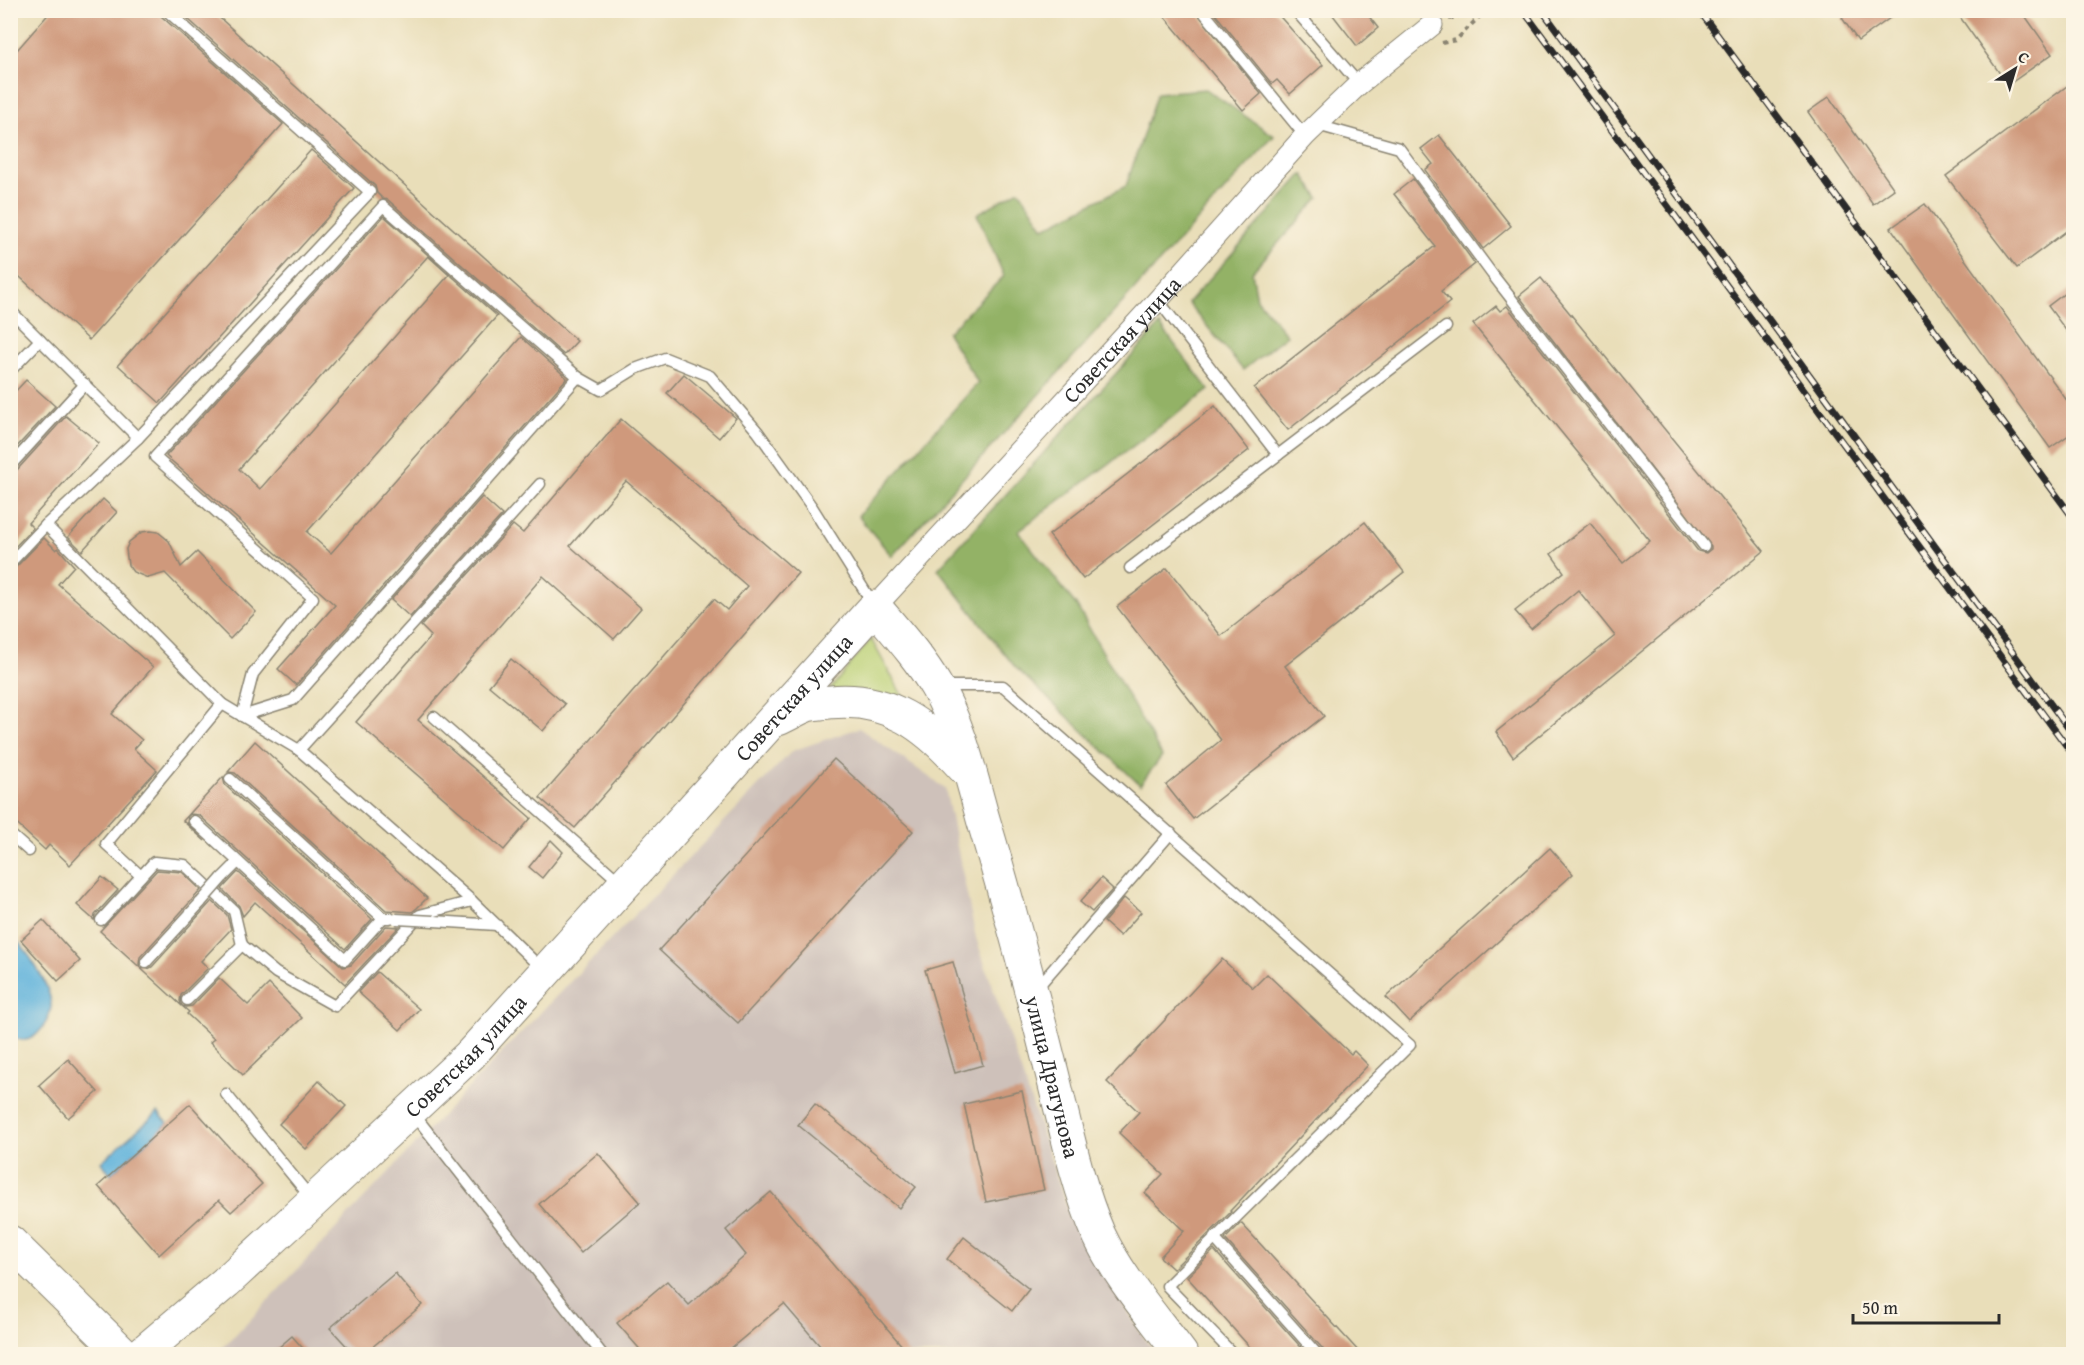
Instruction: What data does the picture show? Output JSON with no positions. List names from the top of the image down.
{
  "streets": {
    "main road": ["Советская улица", "улица Драгунова"]
  },
  "crossings": [
    ["Советская улица", "улица Драгунова"]
  ],
  "scale_bar": "50 m",
  "north": "top right"
}
